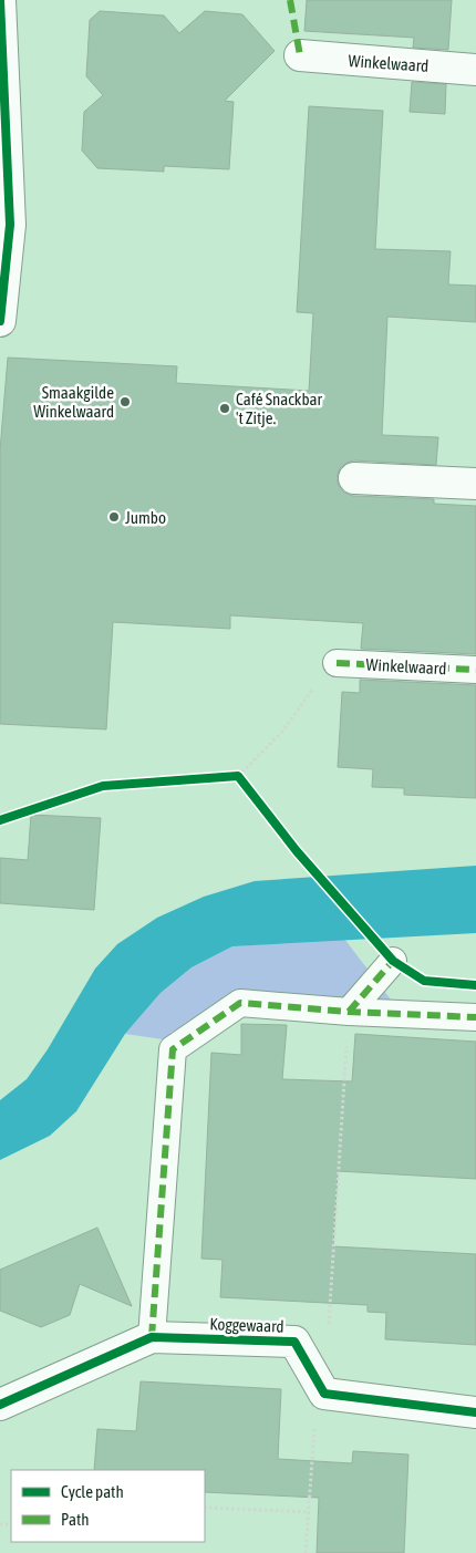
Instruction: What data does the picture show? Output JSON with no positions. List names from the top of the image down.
{
  "streets": {
    "street": ["Winkelwaard", "Koggewaard"]
  },
  "places": ["Smaakgilde Winkelwaard", "Café Snackbar 't Zitje.", "Jumbo"],
  "legend": ["Cycle path", "Path"]
}
